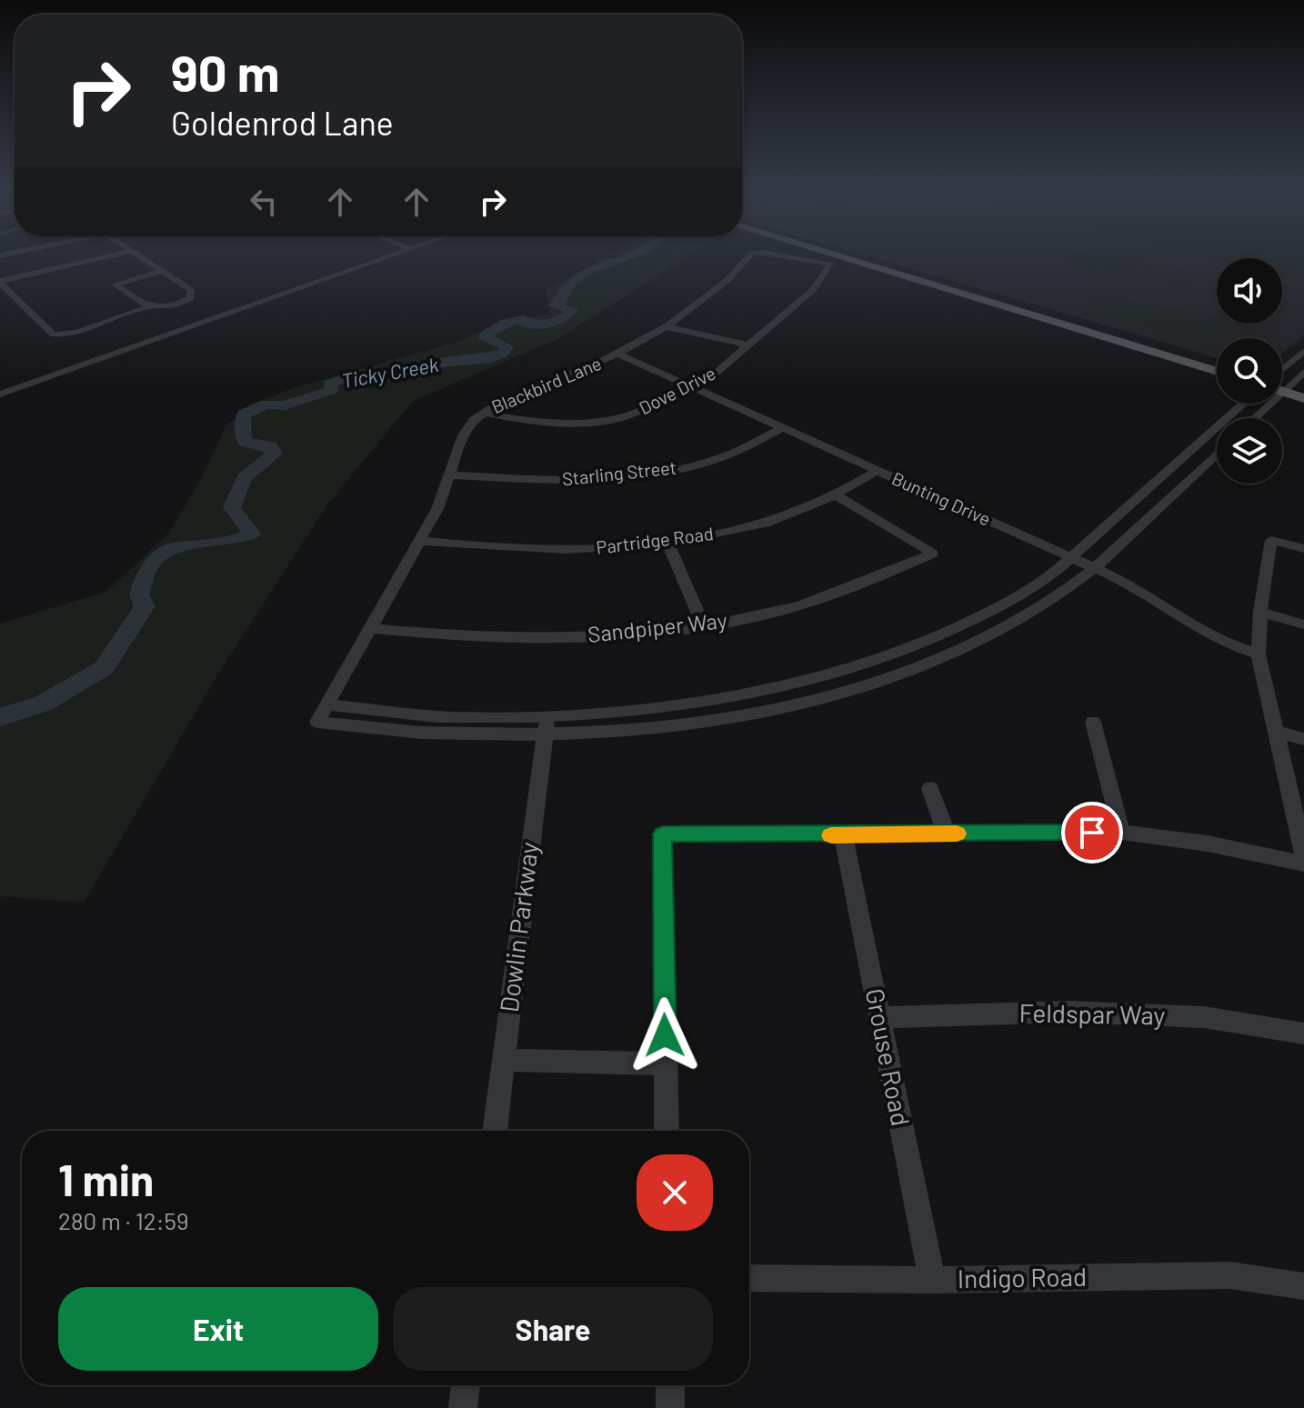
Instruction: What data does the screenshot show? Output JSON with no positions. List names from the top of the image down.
{
  "streets": {
    "street": [
      "Blackbird Lane",
      "Dove Drive",
      "Starling Street",
      "Bunting Drive",
      "Partridge Road",
      "Sandpiper Way",
      "Dowlin Parkway",
      "Feldspar Way",
      "Grouse Road",
      "Indigo Road"
    ]
  },
  "crossings": [
    ["Blackbird Lane", "Dove Drive"],
    ["Blackbird Lane", "Starling Street"],
    ["Blackbird Lane", "Bunting Drive"],
    ["Blackbird Lane", "Partridge Road"],
    ["Blackbird Lane", "Sandpiper Way"],
    ["Blackbird Lane", "Dowlin Parkway"],
    ["Dove Drive", "Bunting Drive"],
    ["Starling Street", "Bunting Drive"],
    ["Bunting Drive", "Partridge Road"],
    ["Partridge Road", "Sandpiper Way"],
    ["Feldspar Way", "Grouse Road"],
    ["Grouse Road", "Indigo Road"]
  ],
  "water": ["Ticky Creek"],
  "page": {
    "turn": ["90 m", "Goldenrod Lane"],
    "heading": ["1 min", "280 m · 12:59"],
    "buttons": ["Exit", "Share"]
  }
}
